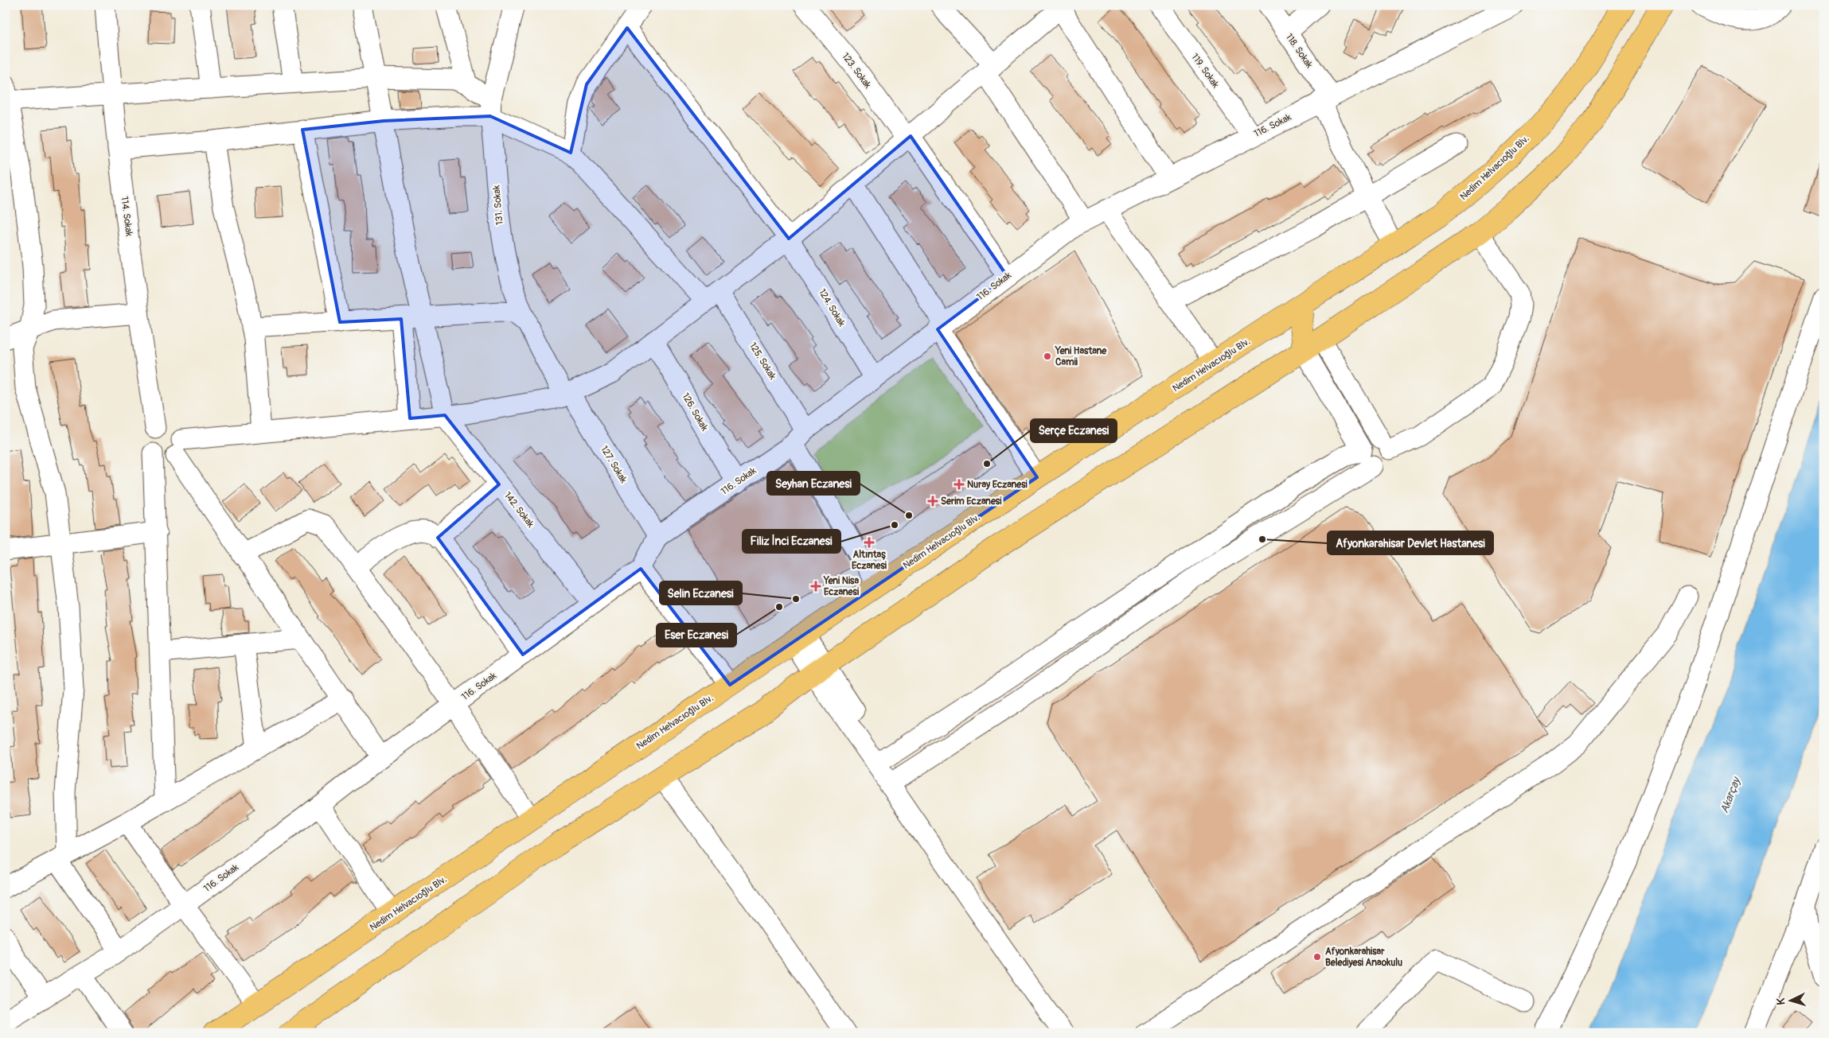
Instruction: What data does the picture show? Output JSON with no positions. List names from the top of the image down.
{
  "streets": {
    "main road": ["Nedim Helvacıoğlu Blv."],
    "street": [
      "118. Sokak",
      "123. Sokak",
      "119. Sokak",
      "116. Sokak",
      "131. Sokak",
      "114. Sokak",
      "124. Sokak",
      "125. Sokak",
      "126. Sokak",
      "127. Sokak",
      "142. Sokak"
    ]
  },
  "crossings": [
    ["118. Sokak", "116. Sokak"],
    ["118. Sokak", "Nedim Helvacıoğlu Blv."],
    ["123. Sokak", "116. Sokak"],
    ["119. Sokak", "116. Sokak"],
    ["116. Sokak", "124. Sokak"],
    ["116. Sokak", "125. Sokak"],
    ["116. Sokak", "126. Sokak"],
    ["116. Sokak", "127. Sokak"],
    ["116. Sokak", "142. Sokak"],
    ["Nedim Helvacıoğlu Blv.", "125. Sokak"],
    ["131. Sokak", "127. Sokak"]
  ],
  "water": ["Akarçay"],
  "places": {
    "other": [
      "Yeni Hastane Camii",
      "Serçe Eczanesi",
      "Seyhan Eczanesi",
      "Filiz İnci Eczanesi",
      "Afyonkarahisar Devlet Hastanesi",
      "Selin Eczanesi",
      "Eser Eczanesi",
      "Afyonkarahisar Belediyesi Anaokulu"
    ],
    "health": [
      "Nuray Eczanesi",
      "Serim Eczanesi",
      "Altıntaş Eczanesi",
      "Yeni Nisa Eczanesi"
    ]
  },
  "north": "left"
}
